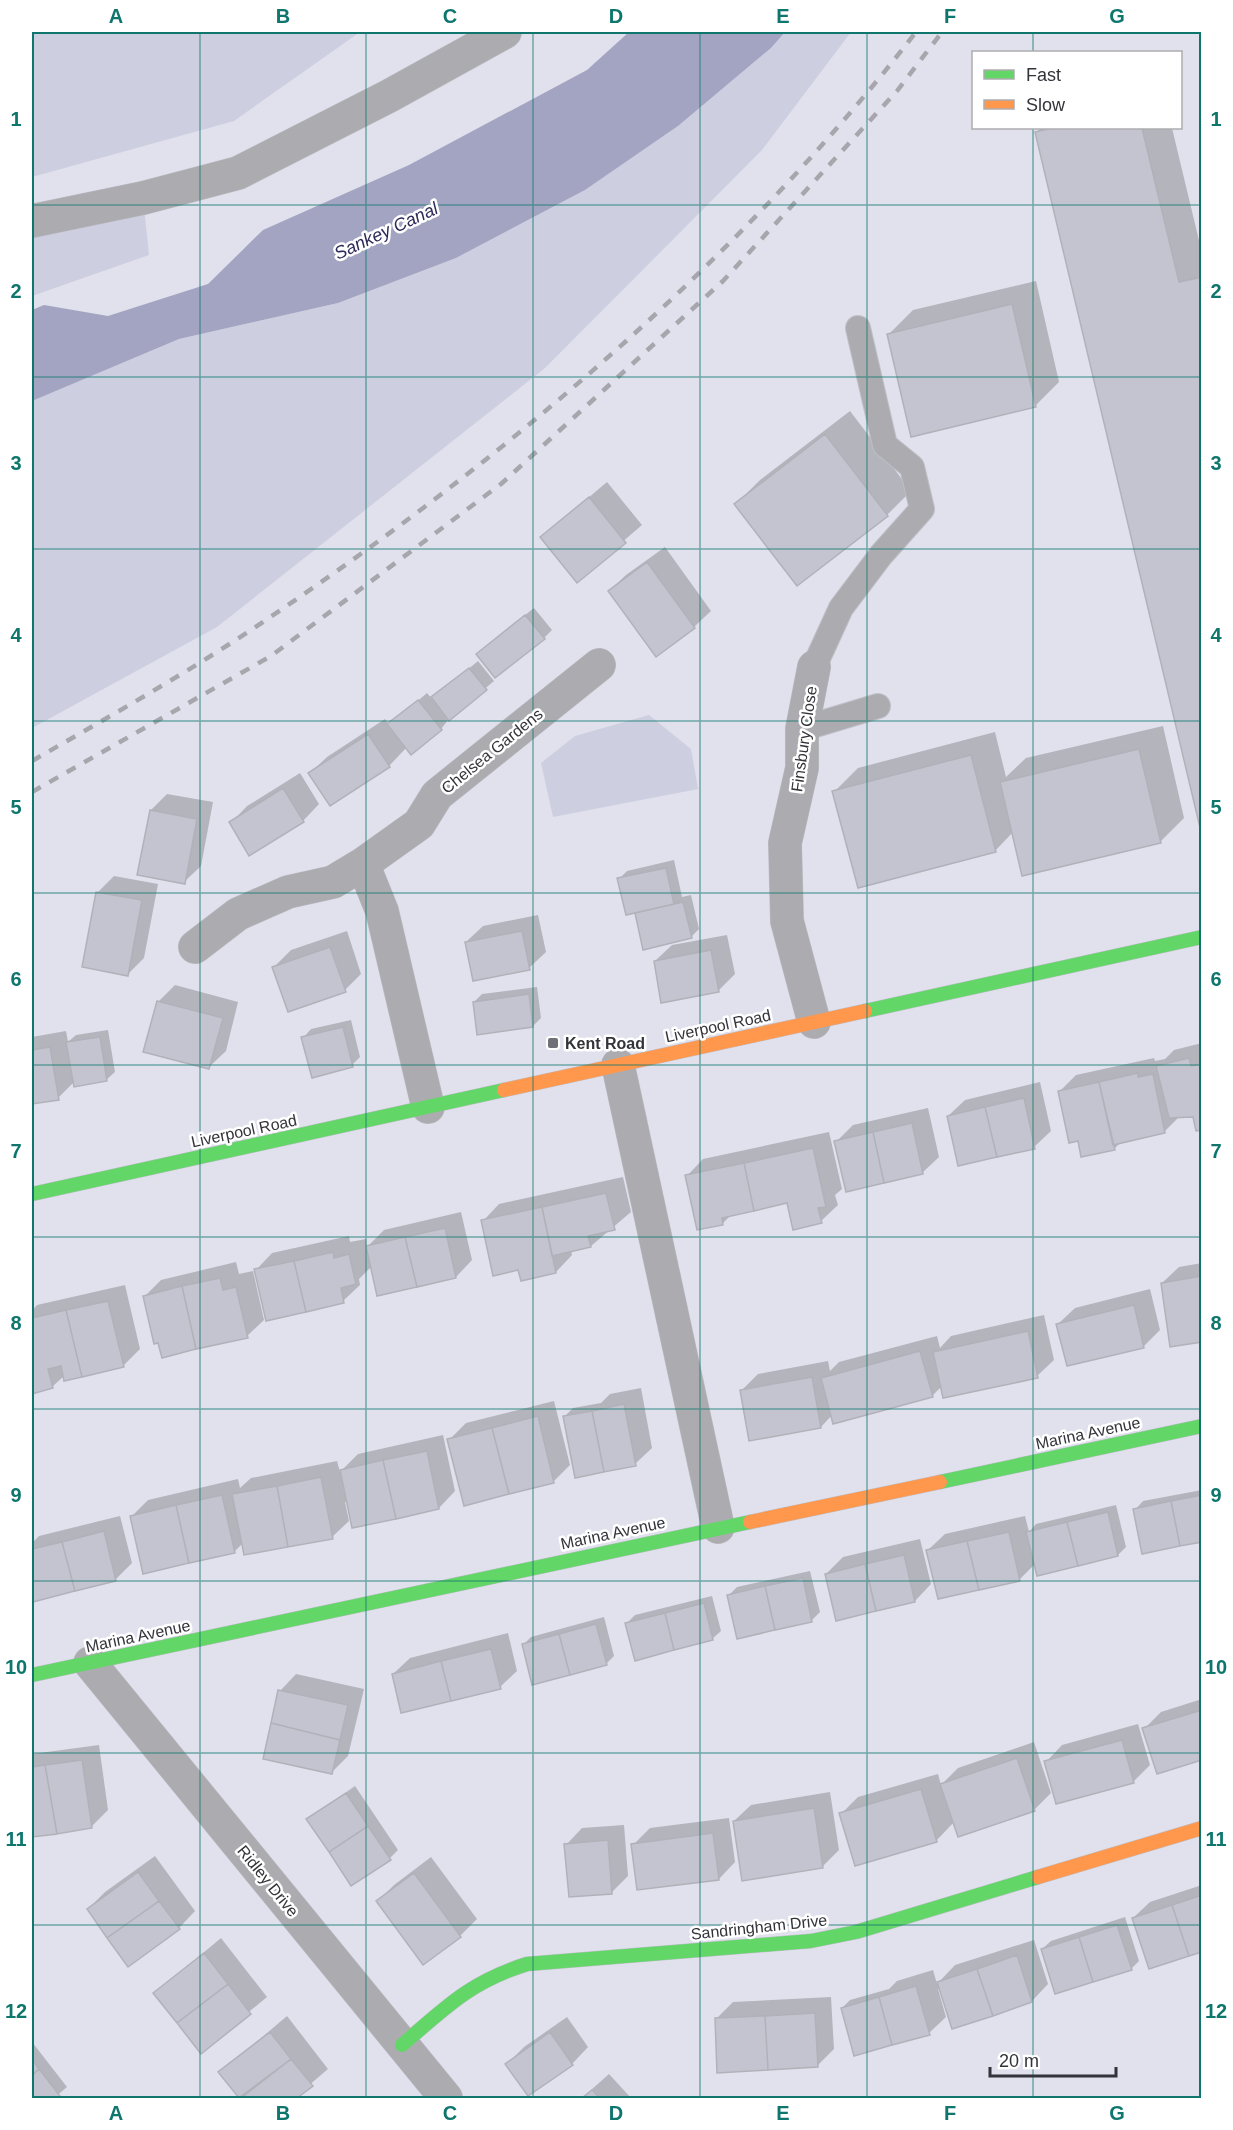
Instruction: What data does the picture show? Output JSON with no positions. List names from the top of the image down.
{
  "streets": {
    "street": [
      "Finsbury Close",
      "Chelsea Gardens",
      "Liverpool Road",
      "Marina Avenue",
      "Ridley Drive",
      "Sandringham Drive"
    ]
  },
  "crossings": [
    ["Finsbury Close", "Liverpool Road"],
    ["Marina Avenue", "Ridley Drive"],
    ["Ridley Drive", "Sandringham Drive"]
  ],
  "water": ["Sankey Canal"],
  "places": {
    "transit": ["Kent Road"]
  },
  "legend": ["Fast", "Slow"],
  "scale_bar": "20 m",
  "grid": {
    "columns": [
      "A",
      "B",
      "C",
      "D",
      "E",
      "F",
      "G"
    ],
    "rows": [
      "1",
      "2",
      "3",
      "4",
      "5",
      "6",
      "7",
      "8",
      "9",
      "10",
      "11",
      "12"
    ]
  }
}
